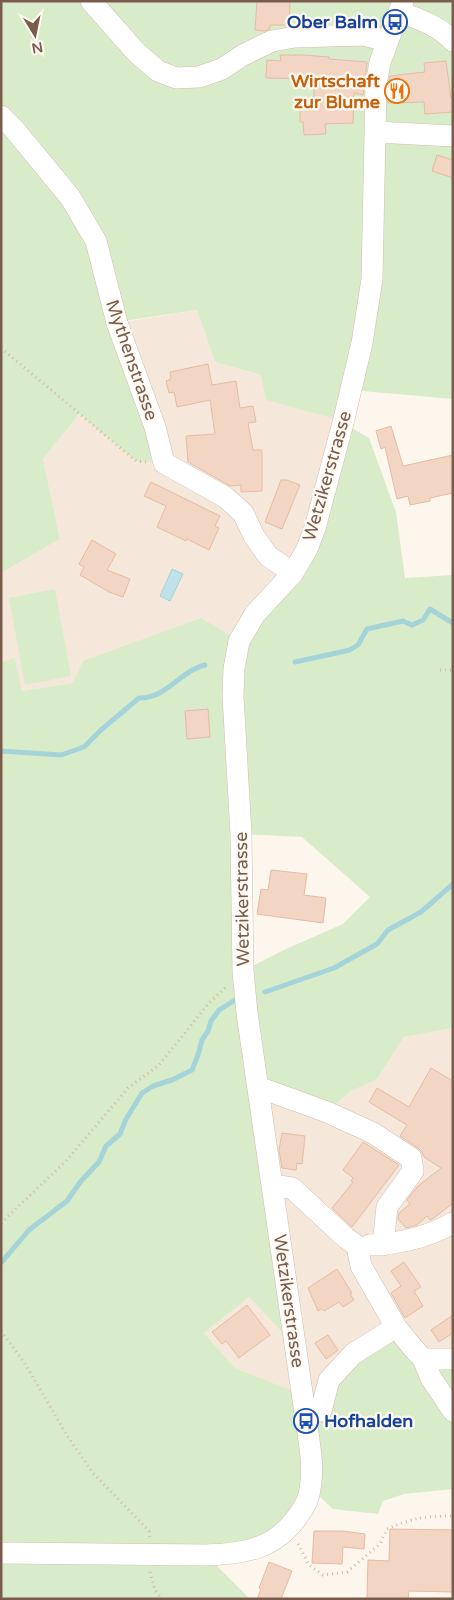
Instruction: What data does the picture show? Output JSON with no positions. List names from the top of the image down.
{
  "streets": {
    "street": ["Mythenstrasse", "Wetzikerstrasse"]
  },
  "places": {
    "bus stop": ["Ober Balm", "Hofhalden"],
    "restaurant": ["Wirtschaft zur Blume"]
  },
  "north": "bottom"
}
